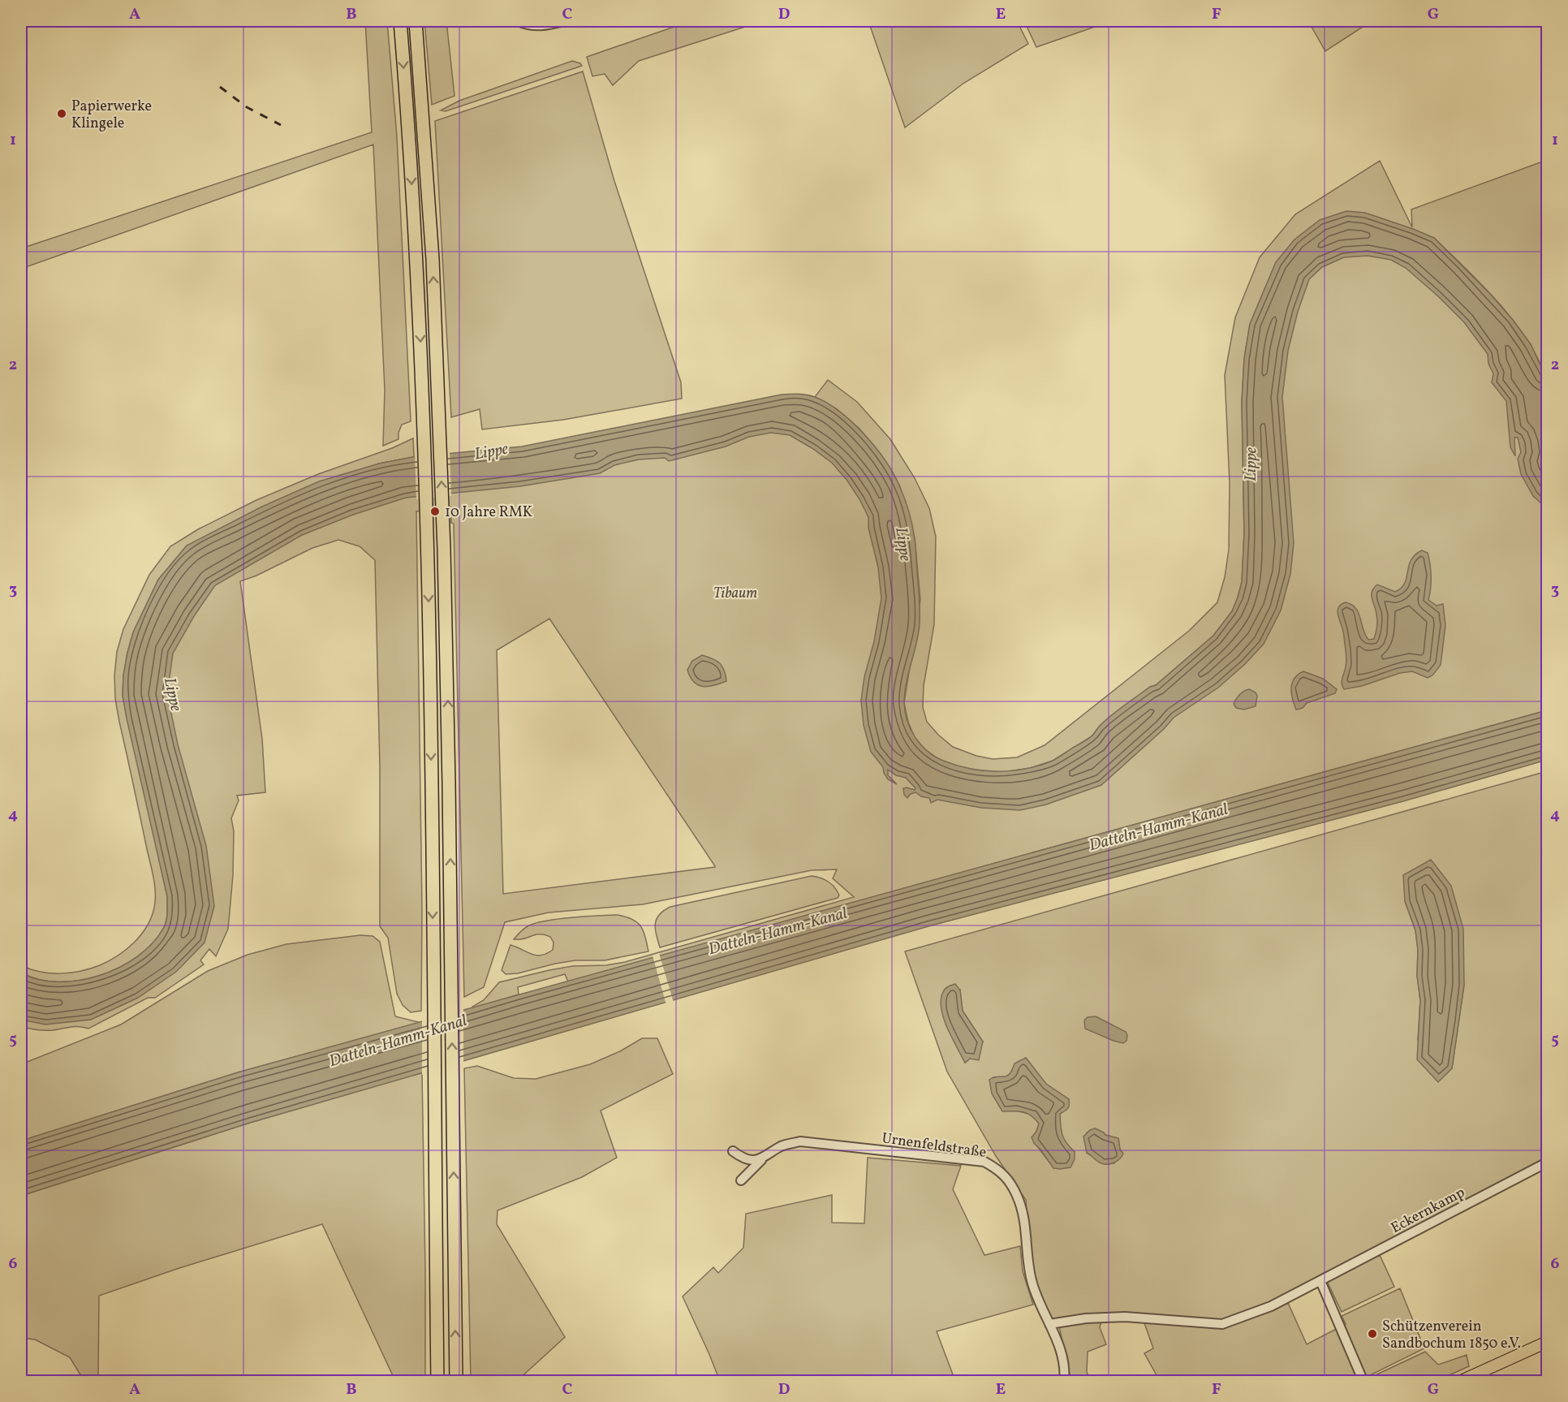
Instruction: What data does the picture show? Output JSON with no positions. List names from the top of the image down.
{
  "streets": {
    "street": ["Urnenfeldstraße", "Eckernkamp"]
  },
  "crossings": [
    ["Urnenfeldstraße", "Eckernkamp"]
  ],
  "water": ["Lippe", "Datteln-Hamm-Kanal"],
  "parks": ["Tibaum"],
  "places": ["Papierwerke Klingele", "10 Jahre RMK", "Schützenverein Sandbochum 1850 e.V."],
  "grid": {
    "columns": [
      "A",
      "B",
      "C",
      "D",
      "E",
      "F",
      "G"
    ],
    "rows": [
      "1",
      "2",
      "3",
      "4",
      "5",
      "6"
    ]
  }
}
